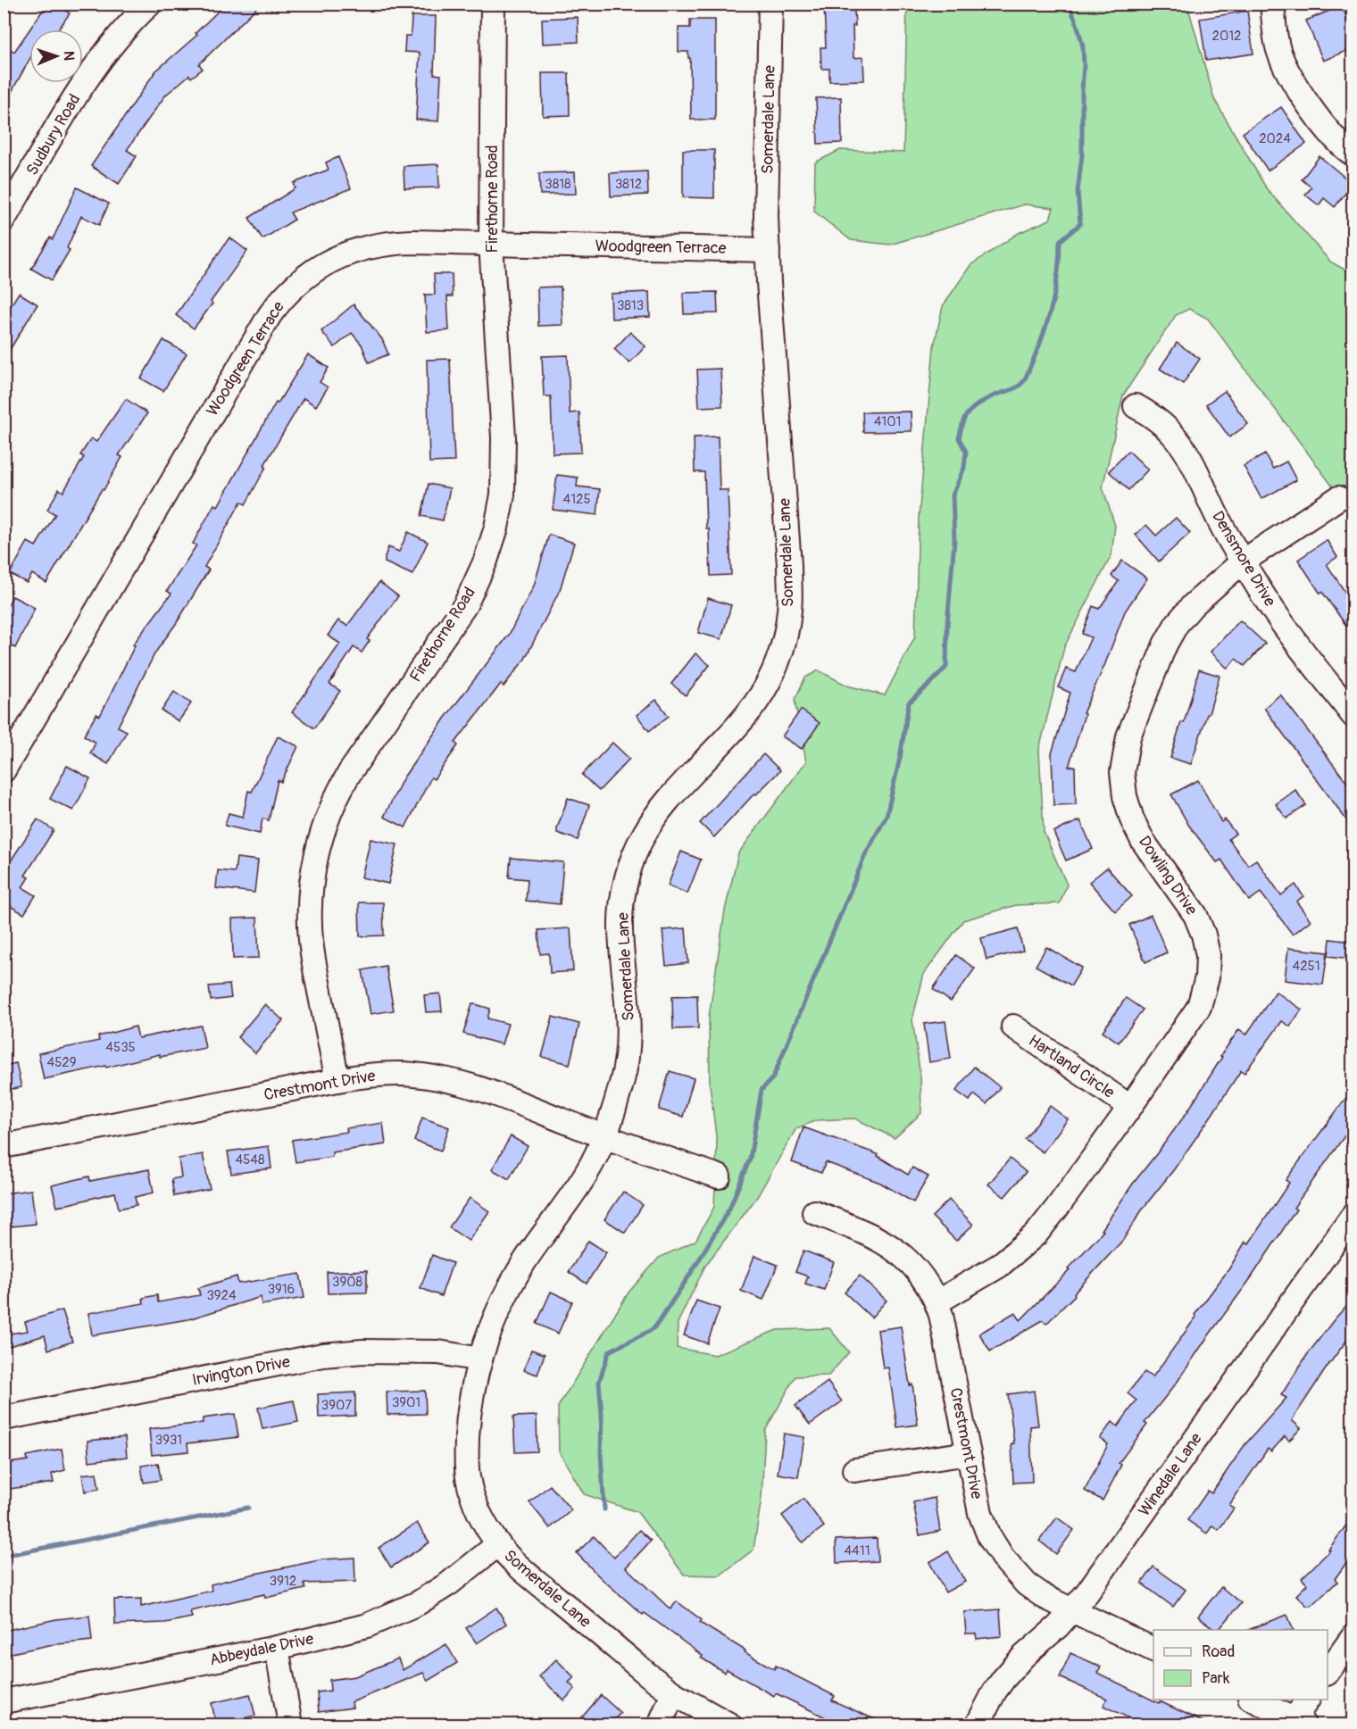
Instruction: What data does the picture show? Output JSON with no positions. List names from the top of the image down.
{
  "streets": {
    "street": [
      "Somerdale Lane",
      "Sudbury Road",
      "Firethorne Road",
      "Woodgreen Terrace",
      "Densmore Drive",
      "Dowling Drive",
      "Hartland Circle",
      "Crestmont Drive",
      "Irvington Drive",
      "Winedale Lane",
      "Abbeydale Drive"
    ]
  },
  "crossings": [
    ["Somerdale Lane", "Woodgreen Terrace"],
    ["Somerdale Lane", "Crestmont Drive"],
    ["Somerdale Lane", "Irvington Drive"],
    ["Somerdale Lane", "Abbeydale Drive"],
    ["Firethorne Road", "Woodgreen Terrace"],
    ["Firethorne Road", "Crestmont Drive"],
    ["Densmore Drive", "Dowling Drive"],
    ["Dowling Drive", "Hartland Circle"],
    ["Dowling Drive", "Crestmont Drive"],
    ["Crestmont Drive", "Winedale Lane"]
  ],
  "house_numbers": [
    "2012",
    "2024",
    "3818",
    "3812",
    "3813",
    "4101",
    "4125",
    "4251",
    "4535",
    "4529",
    "4548",
    "3908",
    "3916",
    "3924",
    "3901",
    "3907",
    "3931",
    "4411",
    "3912"
  ],
  "legend": ["Road", "Park"],
  "north": "right"
}
